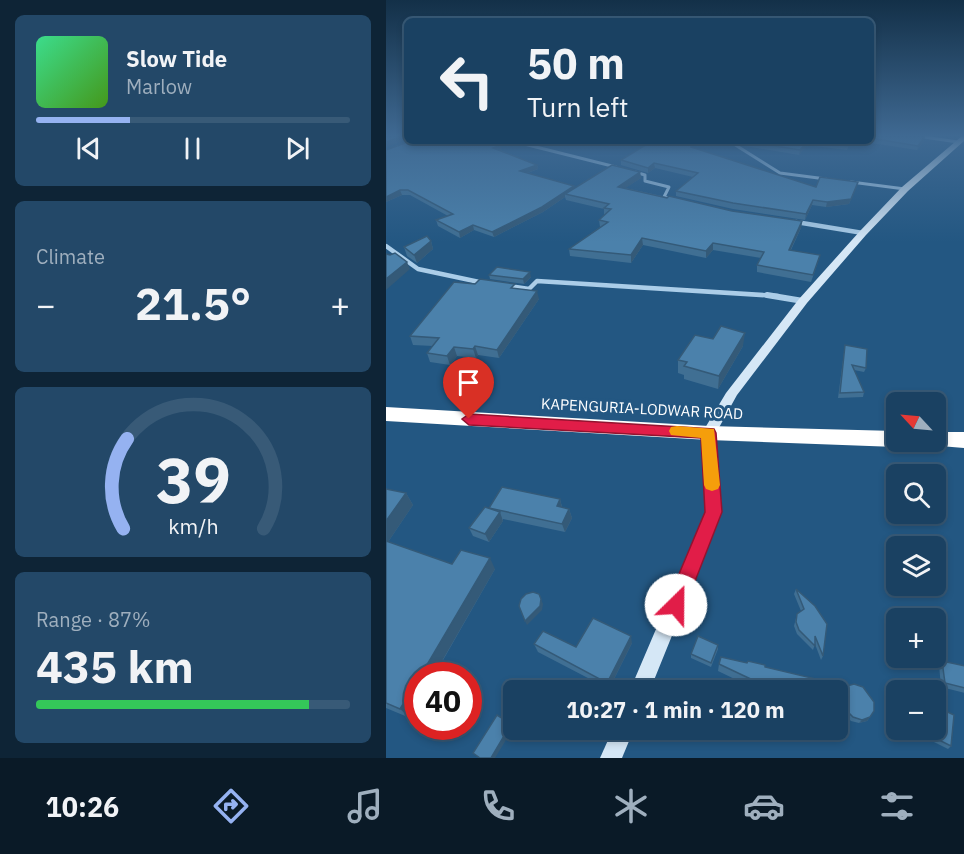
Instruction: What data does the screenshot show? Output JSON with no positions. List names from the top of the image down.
{
  "streets": {
    "highway": ["KAPENGURIA-LODWAR ROAD"]
  },
  "north": "top left",
  "page": {
    "turn": ["50 m", "Turn left"],
    "song": ["Slow Tide", "Marlow"],
    "tile": [
      "Climate",
      ["Range · 87%", "435 km"]
    ],
    "heat": ["−", "21.5°", "+"],
    "map_buttons": ["+", "−"],
    "limit": "40",
    "trip": "10:27 · 1 min · 120 m",
    "tabs": "10:26",
    "gauge": ["39", "km/h"]
  }
}
